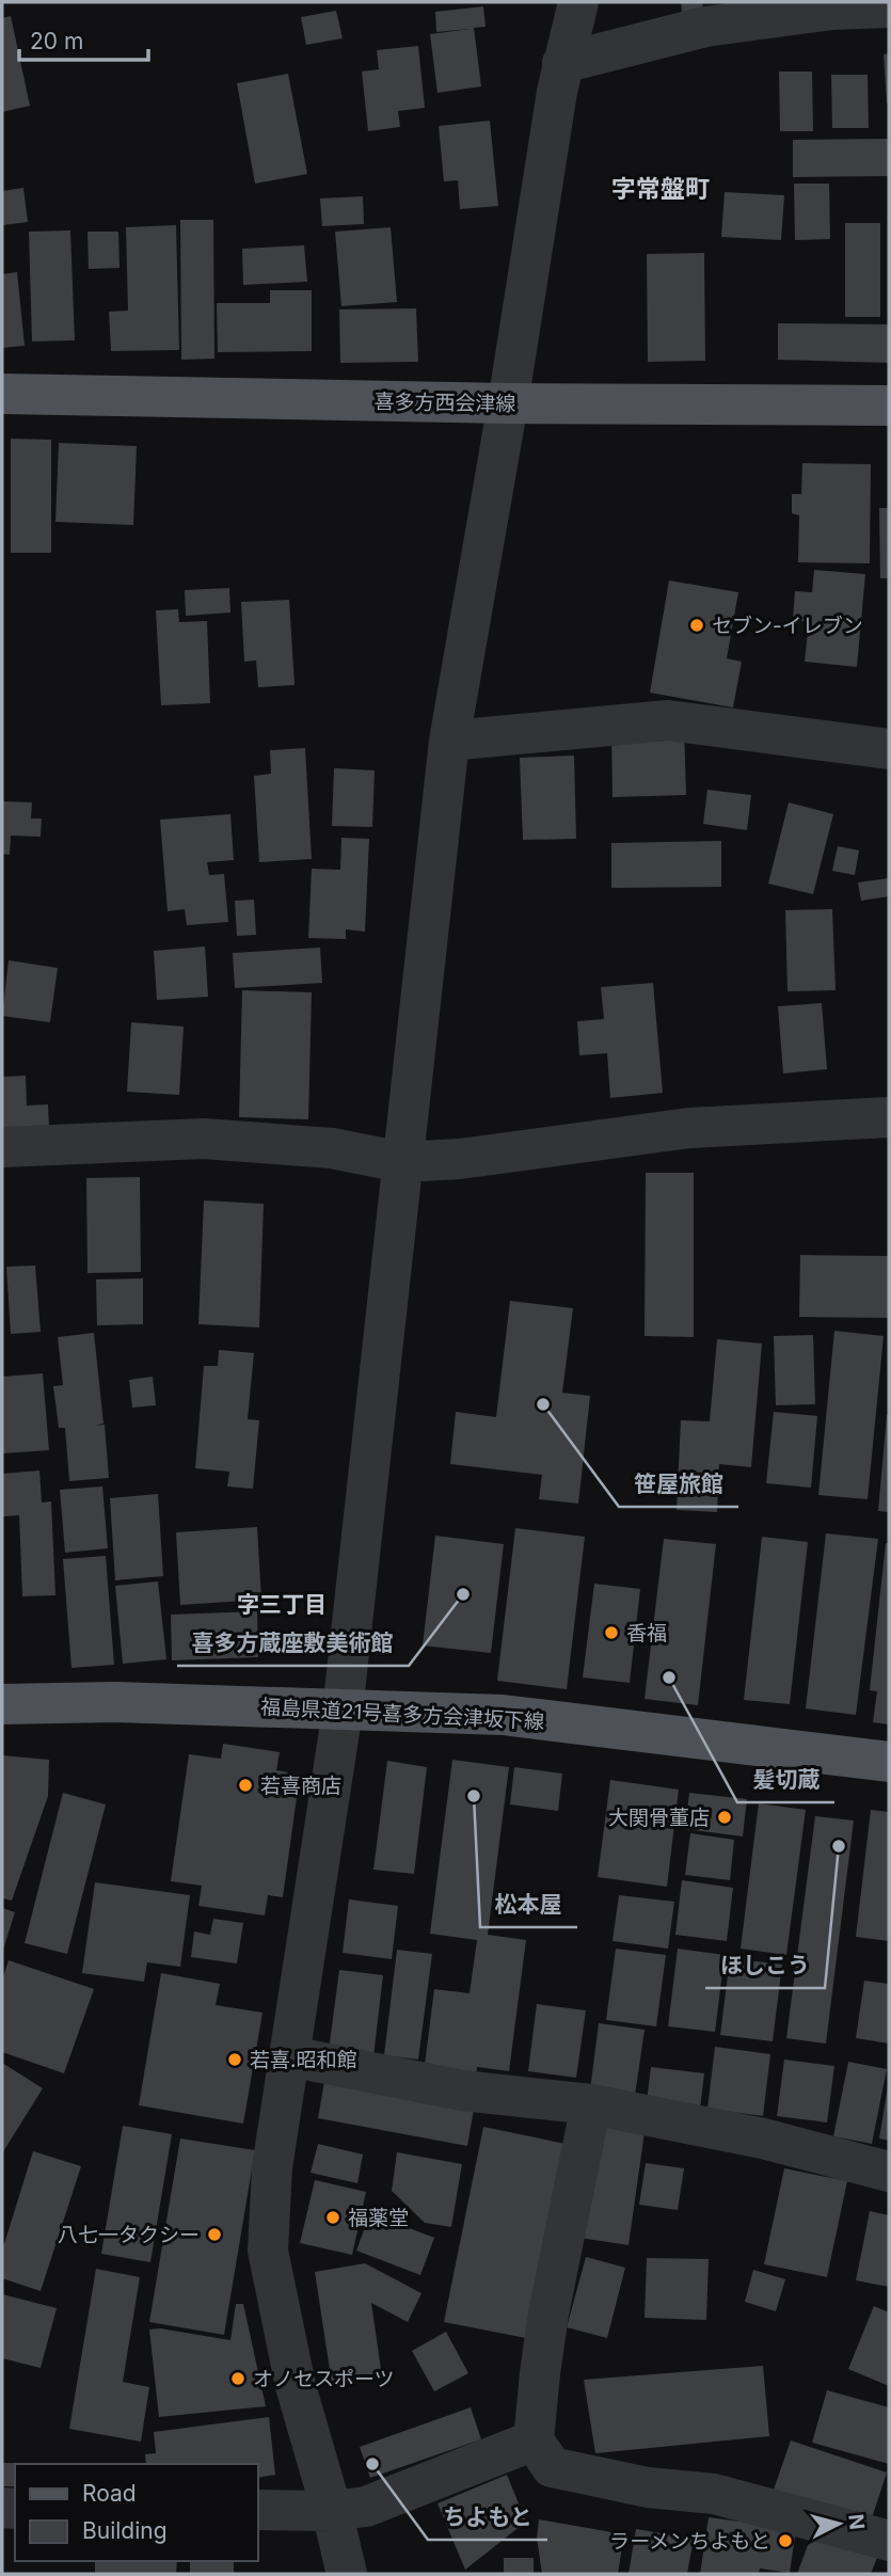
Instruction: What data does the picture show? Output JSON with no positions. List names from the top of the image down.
{
  "streets": {
    "main road": ["喜多方西会津線", "福島県道21号喜多方会津坂下線"]
  },
  "districts": ["字常盤町", "字三丁目"],
  "places": [
    "セブン-イレブン",
    "笹屋旅館",
    "喜多方蔵座敷美術館",
    "香福",
    "髪切蔵",
    "若喜商店",
    "松本屋",
    "大関骨董店",
    "ほしこう",
    "若喜.昭和館",
    "福薬堂",
    "八七一タクシー",
    "オノセスポーツ",
    "ちよもと",
    "ラーメンちよもと"
  ],
  "legend": ["Road", "Building"],
  "scale_bar": "20 m",
  "north": "right"
}
